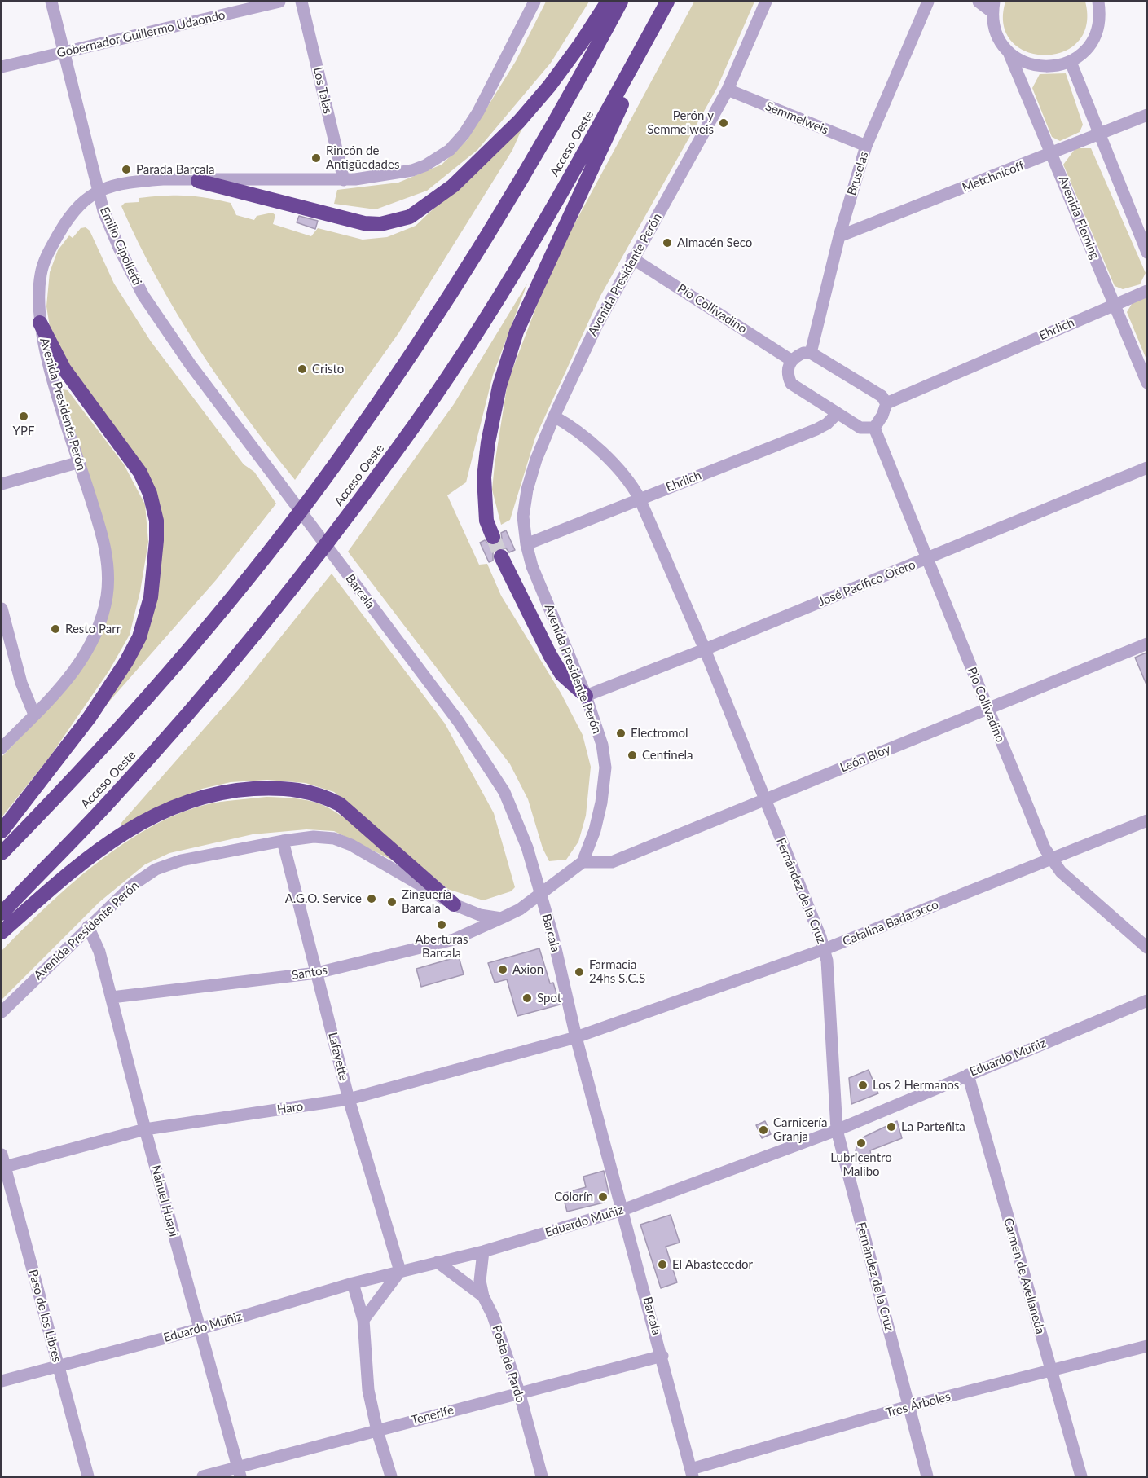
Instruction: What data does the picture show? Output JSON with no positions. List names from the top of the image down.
{
  "streets": {
    "highway": ["Acceso Oeste"],
    "street": [
      "Gobernador Guillermo Udaondo",
      "Los Talas",
      "Semmelweis",
      "Bruselas",
      "Metchnicoff",
      "Avenida Fleming",
      "Emilio Cipolletti",
      "Avenida Presidente Perón",
      "Pio Collivadino",
      "Ehrlich",
      "José Pacífico Otero",
      "Barcala",
      "León Bloy",
      "Fernández de la Cruz",
      "Catalina Badaracco",
      "Santos",
      "Lafayette",
      "Eduardo Muñiz",
      "Haro",
      "Nahuel Huapi",
      "Carmen de Avellaneda",
      "Paso de los Libres",
      "Posta de Pardo",
      "Tres Árboles",
      "Tenerife"
    ]
  },
  "crossings": [
    ["Gobernador Guillermo Udaondo", "Emilio Cipolletti"],
    ["Los Talas", "Avenida Presidente Perón"],
    ["Semmelweis", "Bruselas"],
    ["Semmelweis", "Avenida Presidente Perón"],
    ["Bruselas", "Metchnicoff"],
    ["Metchnicoff", "Avenida Fleming"],
    ["Avenida Fleming", "Ehrlich"],
    ["Emilio Cipolletti", "Avenida Presidente Perón"],
    ["Emilio Cipolletti", "Barcala"],
    ["Avenida Presidente Perón", "Pio Collivadino"],
    ["Avenida Presidente Perón", "Ehrlich"],
    ["Avenida Presidente Perón", "José Pacífico Otero"],
    ["Avenida Presidente Perón", "León Bloy"],
    ["Avenida Presidente Perón", "Fernández de la Cruz"],
    ["Avenida Presidente Perón", "Santos"],
    ["Avenida Presidente Perón", "Lafayette"],
    ["Avenida Presidente Perón", "Nahuel Huapi"],
    ["Pio Collivadino", "José Pacífico Otero"],
    ["Pio Collivadino", "León Bloy"],
    ["Pio Collivadino", "Catalina Badaracco"],
    ["Ehrlich", "Fernández de la Cruz"],
    ["José Pacífico Otero", "Fernández de la Cruz"],
    ["Barcala", "Catalina Badaracco"],
    ["Barcala", "Eduardo Muñiz"],
    ["Barcala", "Haro"],
    ["Barcala", "Tres Árboles"],
    ["Barcala", "Tenerife"],
    ["León Bloy", "Fernández de la Cruz"],
    ["Fernández de la Cruz", "Catalina Badaracco"],
    ["Fernández de la Cruz", "Eduardo Muñiz"],
    ["Fernández de la Cruz", "Tres Árboles"],
    ["Catalina Badaracco", "Haro"],
    ["Santos", "Lafayette"],
    ["Santos", "Nahuel Huapi"],
    ["Lafayette", "Eduardo Muñiz"],
    ["Lafayette", "Haro"],
    ["Eduardo Muñiz", "Nahuel Huapi"],
    ["Eduardo Muñiz", "Carmen de Avellaneda"],
    ["Eduardo Muñiz", "Paso de los Libres"],
    ["Eduardo Muñiz", "Posta de Pardo"],
    ["Haro", "Nahuel Huapi"],
    ["Haro", "Paso de los Libres"],
    ["Nahuel Huapi", "Tenerife"],
    ["Carmen de Avellaneda", "Tres Árboles"],
    ["Posta de Pardo", "Tenerife"]
  ],
  "places": [
    "Perón y Semmelweis",
    "Rincón de Antigüedades",
    "Parada Barcala",
    "Almacén Seco",
    "Cristo",
    "YPF",
    "Resto Parr",
    "Electromol",
    "Centinela",
    "A.G.O. Service",
    "Zinguería Barcala",
    "Aberturas Barcala",
    "Axion",
    "Farmacia 24hs S.C.S",
    "Spot",
    "Los 2 Hermanos",
    "La Parteñita",
    "Carnicería Granja",
    "Lubricentro Malibo",
    "Colorín",
    "El Abastecedor"
  ]
}
